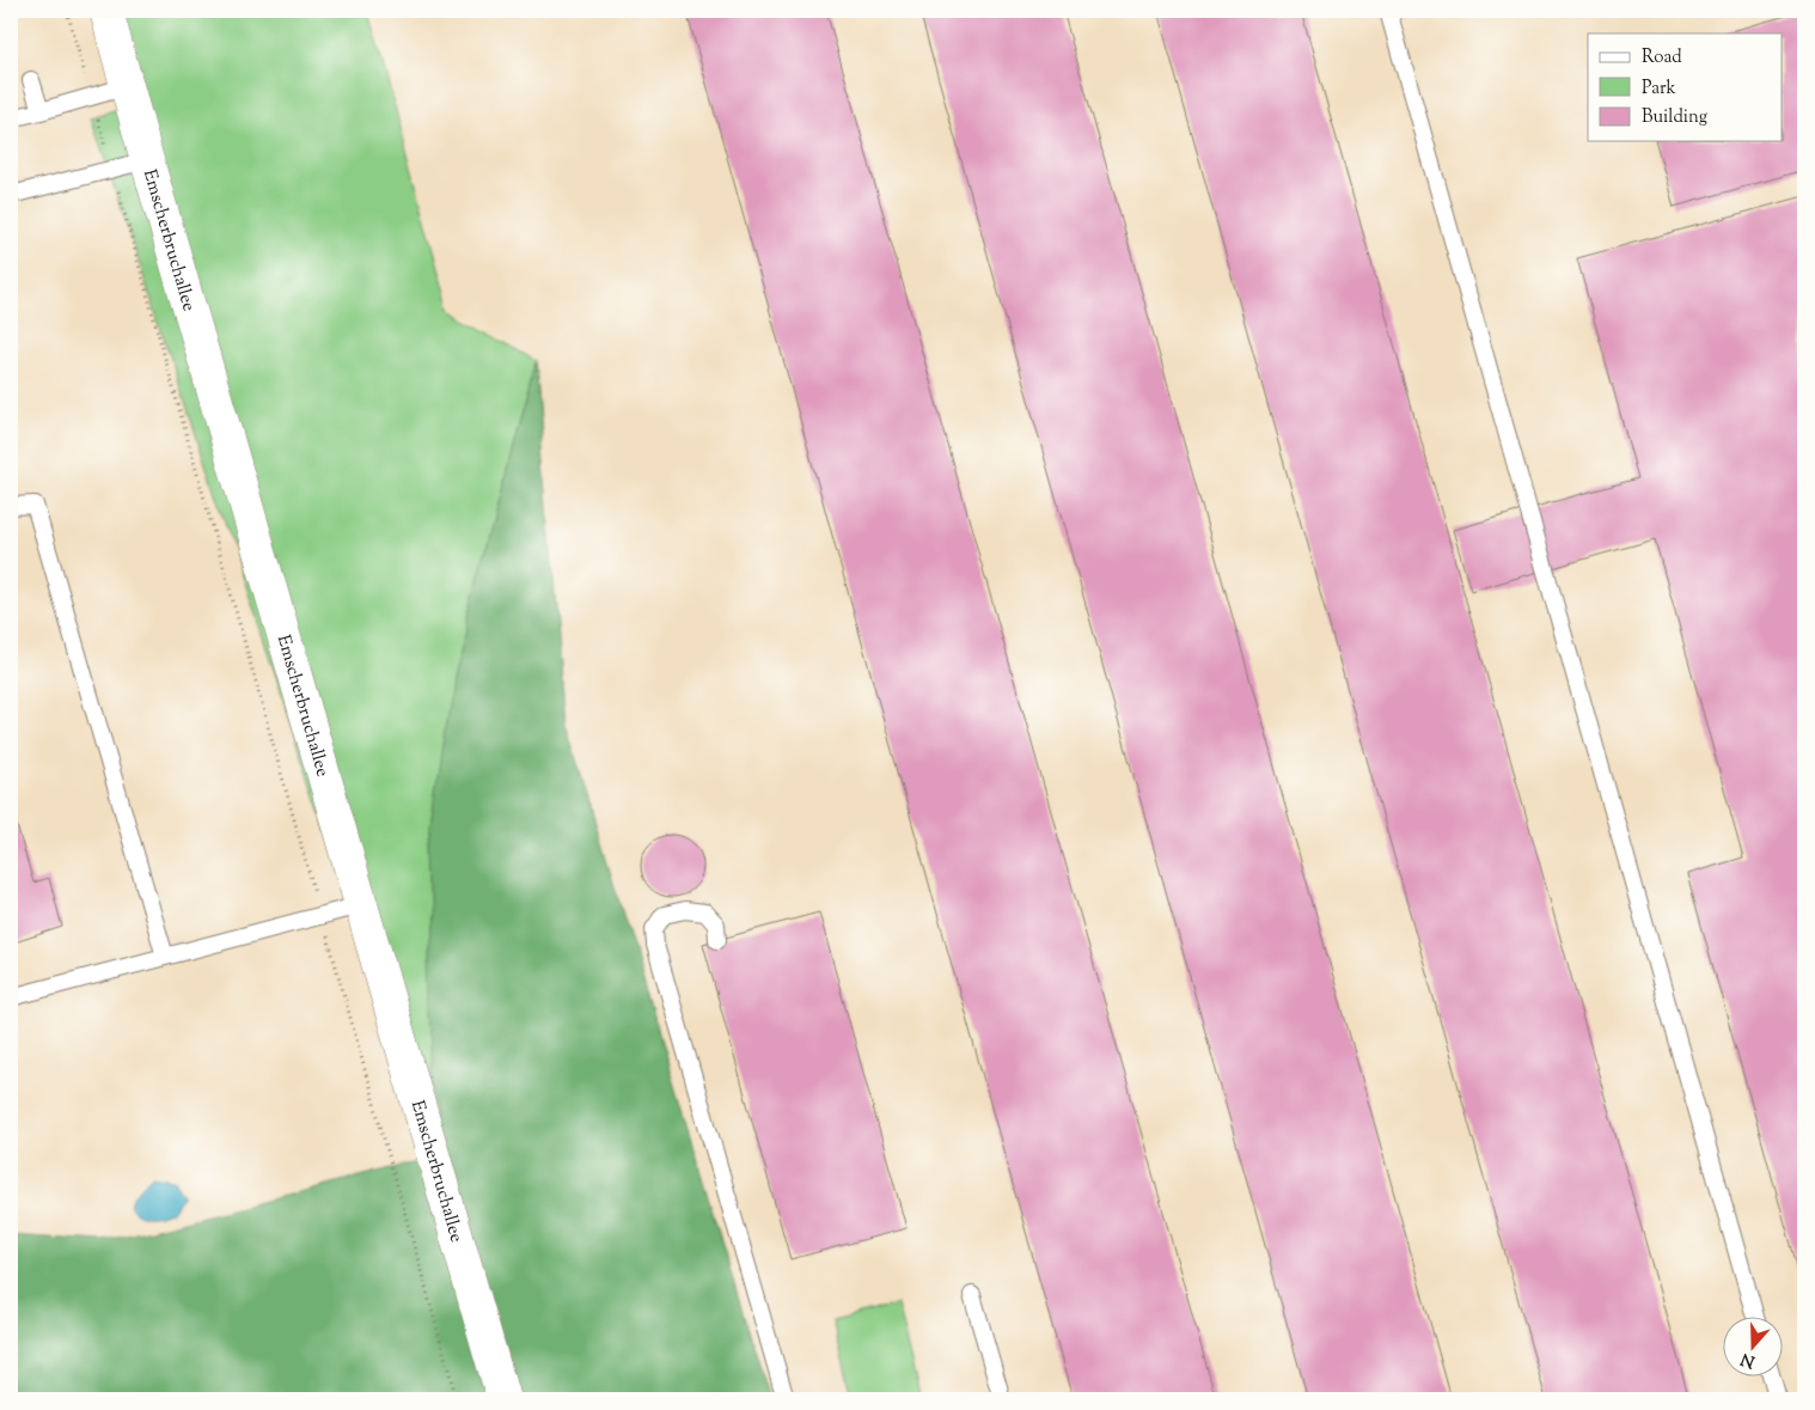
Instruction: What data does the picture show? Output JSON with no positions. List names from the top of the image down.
{
  "streets": {
    "street": ["Emscherbruchallee"]
  },
  "legend": ["Road", "Park", "Building"],
  "north": "bottom"
}
